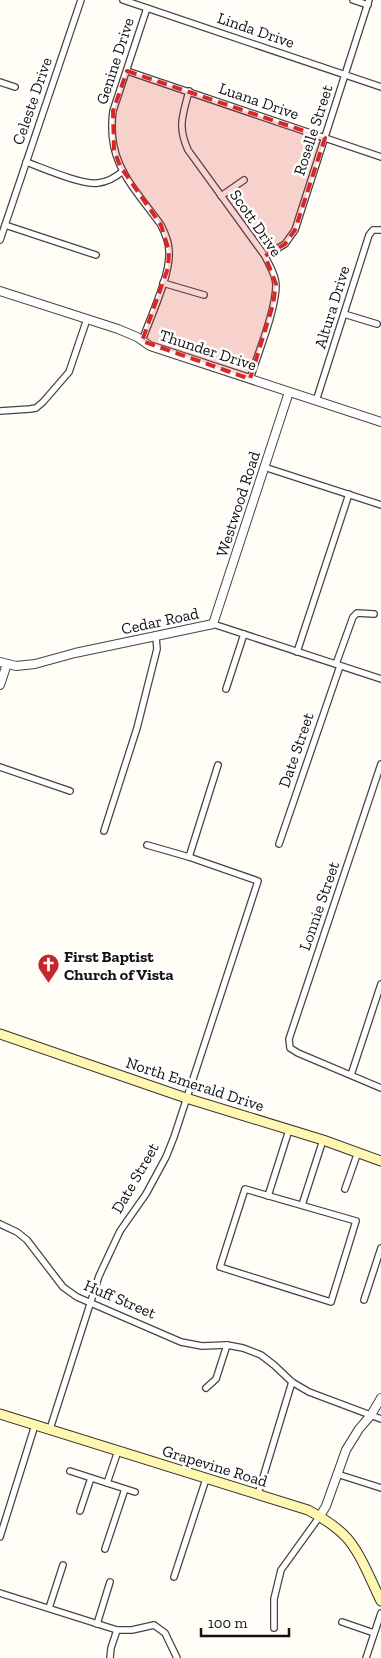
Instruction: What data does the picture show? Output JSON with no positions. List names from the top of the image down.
{
  "streets": {
    "main road": ["North Emerald Drive", "Grapevine Road"],
    "street": [
      "Linda Drive",
      "Genine Drive",
      "Celeste Drive",
      "Luana Drive",
      "Roselle Street",
      "Scott Drive",
      "Altura Drive",
      "Thunder Drive",
      "Westwood Road",
      "Cedar Road",
      "Date Street",
      "Lonnie Street",
      "Huff Street"
    ]
  },
  "crossings": [
    ["Linda Drive", "Genine Drive"],
    ["Linda Drive", "Roselle Street"],
    ["Genine Drive", "Luana Drive"],
    ["Genine Drive", "Thunder Drive"],
    ["Luana Drive", "Roselle Street"],
    ["Luana Drive", "Scott Drive"],
    ["Roselle Street", "Scott Drive"],
    ["Scott Drive", "Thunder Drive"],
    ["Altura Drive", "Thunder Drive"],
    ["Thunder Drive", "Westwood Road"],
    ["Westwood Road", "Cedar Road"],
    ["Cedar Road", "Date Street"],
    ["Date Street", "North Emerald Drive"],
    ["Date Street", "Huff Street"],
    ["Date Street", "Grapevine Road"]
  ],
  "places": {
    "church": ["First Baptist Church of Vista"]
  },
  "scale_bar": "100 m"
}
